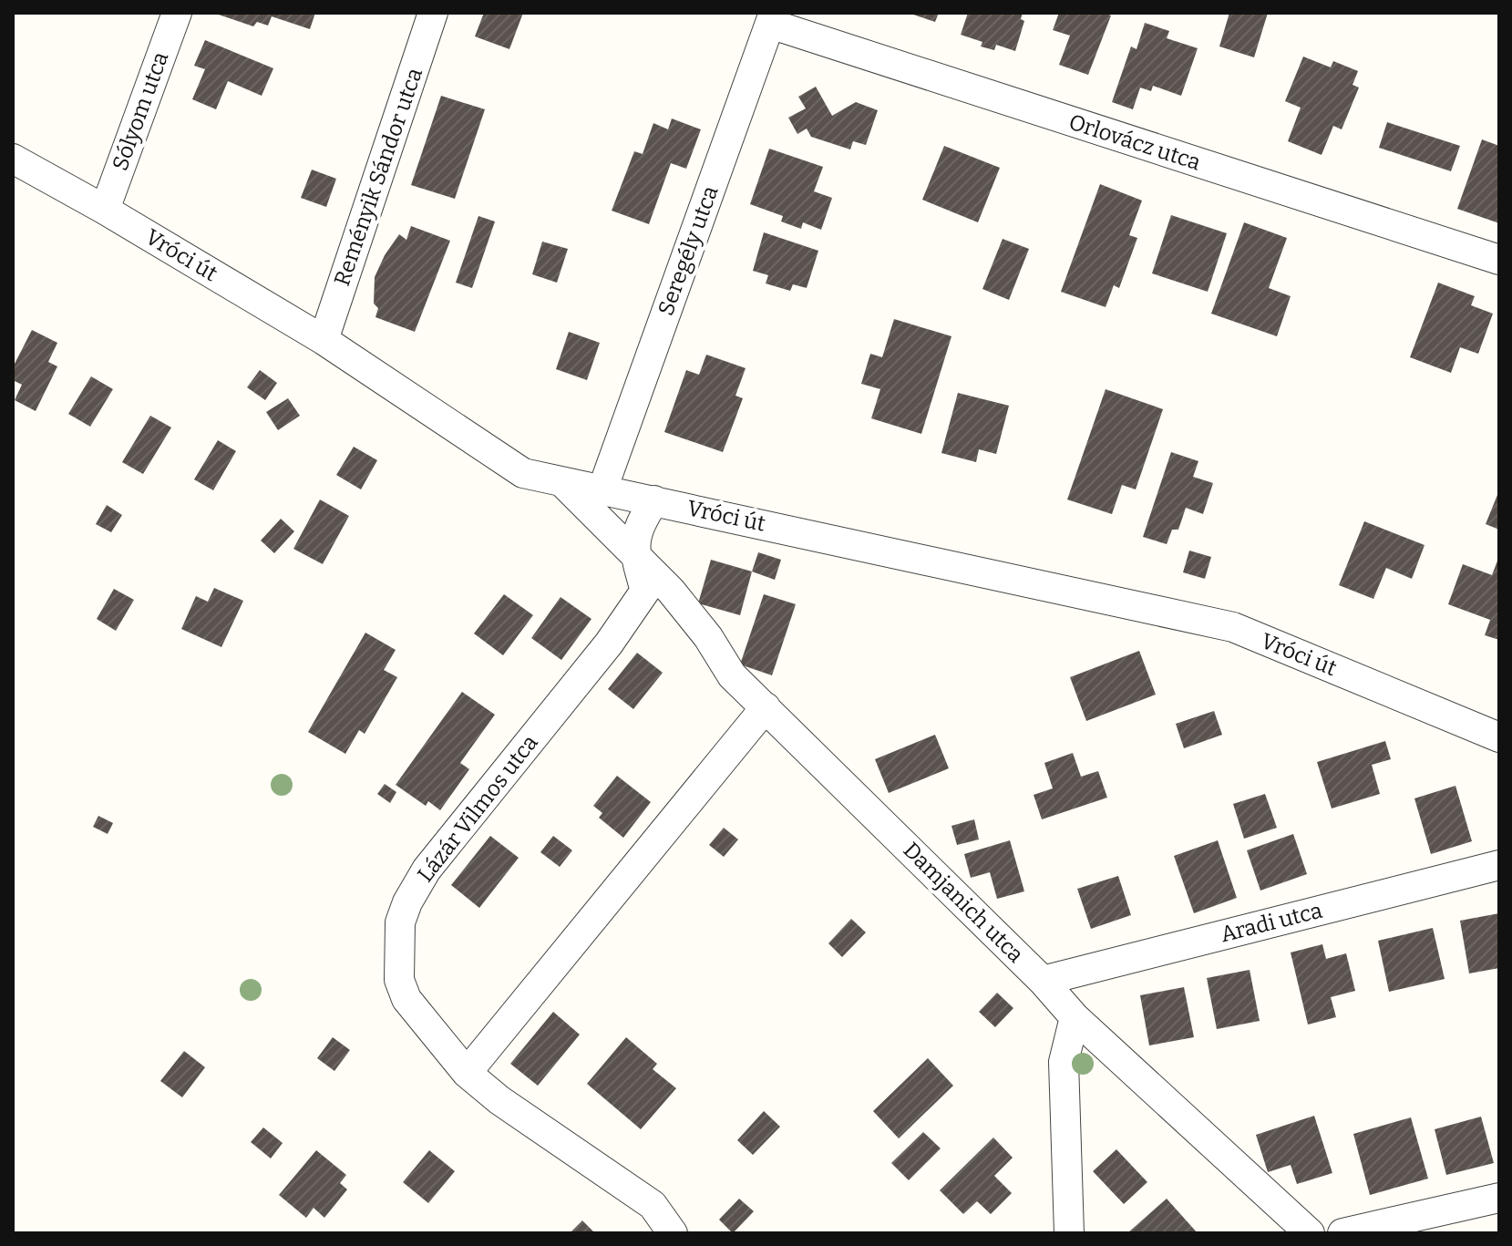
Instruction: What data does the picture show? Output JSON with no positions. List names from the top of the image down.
{
  "streets": {
    "street": [
      "Sólyom utca",
      "Orlovácz utca",
      "Reményik Sándor utca",
      "Seregély utca",
      "Vróci út",
      "Lázár Vilmos utca",
      "Damjanich utca",
      "Aradi utca"
    ]
  },
  "crossings": [
    ["Sólyom utca", "Vróci út"],
    ["Orlovácz utca", "Seregély utca"],
    ["Reményik Sándor utca", "Vróci út"],
    ["Seregély utca", "Vróci út"],
    ["Vróci út", "Damjanich utca"],
    ["Lázár Vilmos utca", "Damjanich utca"],
    ["Damjanich utca", "Aradi utca"]
  ]
}
